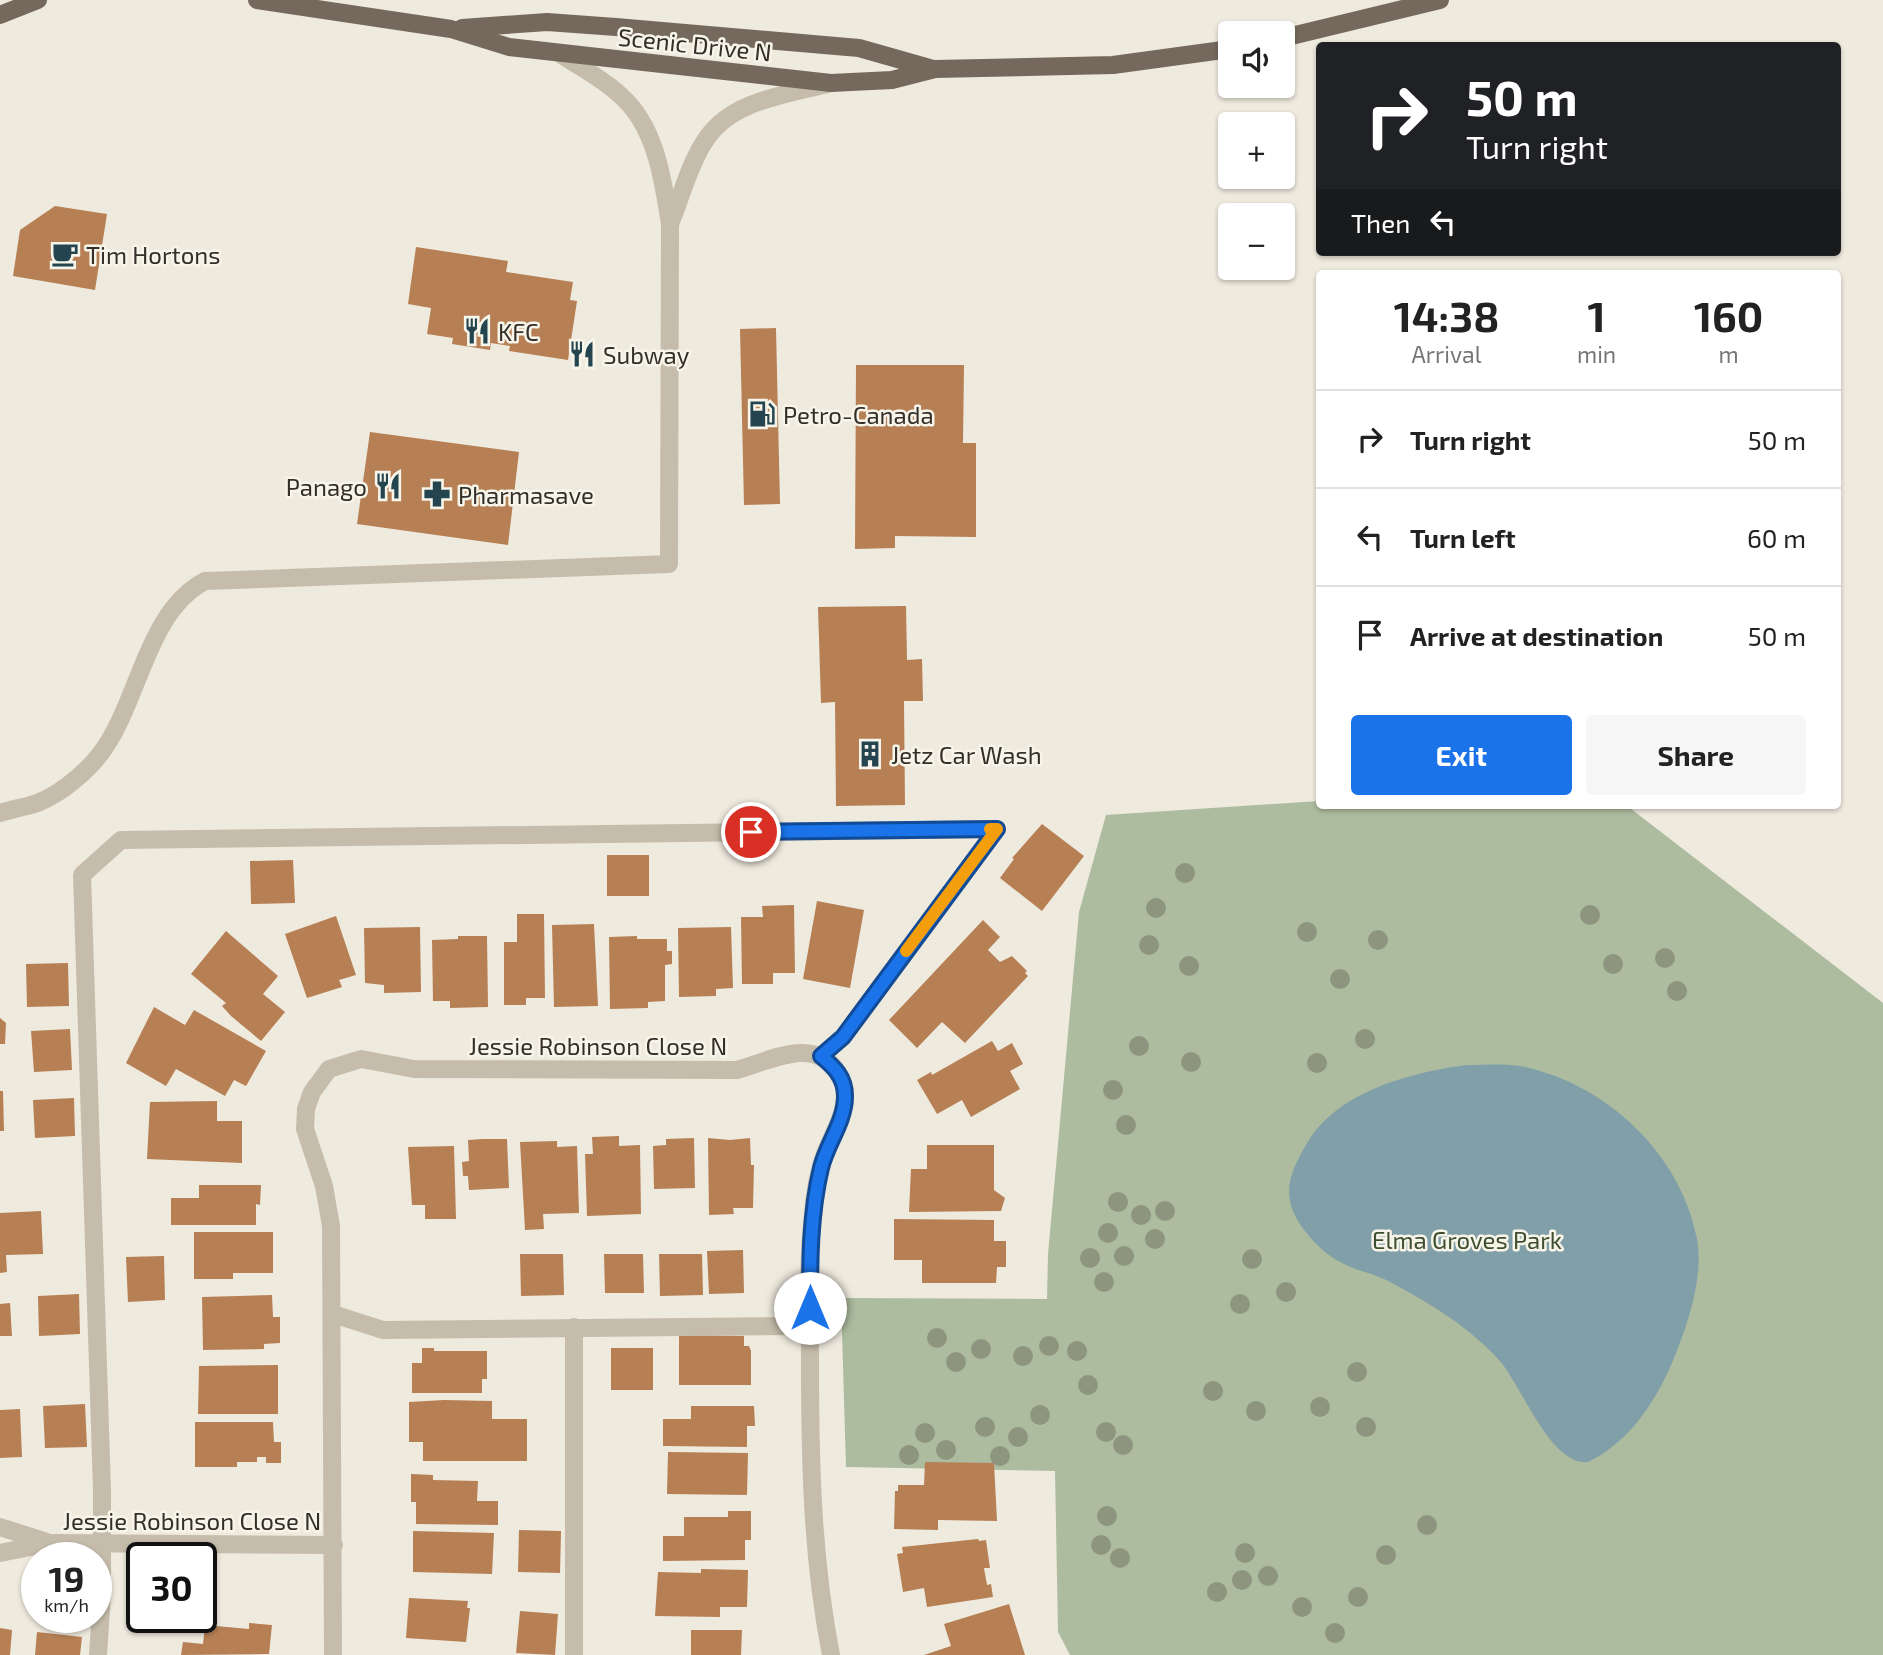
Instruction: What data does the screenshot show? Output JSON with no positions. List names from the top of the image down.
{
  "streets": {
    "main road": ["Scenic Drive N"],
    "street": ["Jessie Robinson Close N"]
  },
  "parks": ["Elma Groves Park"],
  "places": {
    "cafe": ["Tim Hortons"],
    "restaurant": ["KFC", "Subway", "Panago"],
    "fuel station": ["Petro-Canada"],
    "pharmacy": ["Pharmasave"],
    "building": ["Jetz Car Wash"]
  },
  "page": {
    "map_buttons": ["+", "−"],
    "turn": ["50 m", "Turn right"],
    "then": "Then",
    "eta": [
      "14:38",
      "Arrival",
      "1",
      "min",
      "160",
      "m"
    ],
    "list": [
      {
        "name": "Turn right",
        "value": "50 m"
      },
      {
        "name": "Turn left",
        "value": "60 m"
      },
      {
        "name": "Arrive at destination",
        "value": "50 m"
      }
    ],
    "buttons": ["Exit", "Share"],
    "speed": "19 km/h",
    "limit": "30"
  }
}
